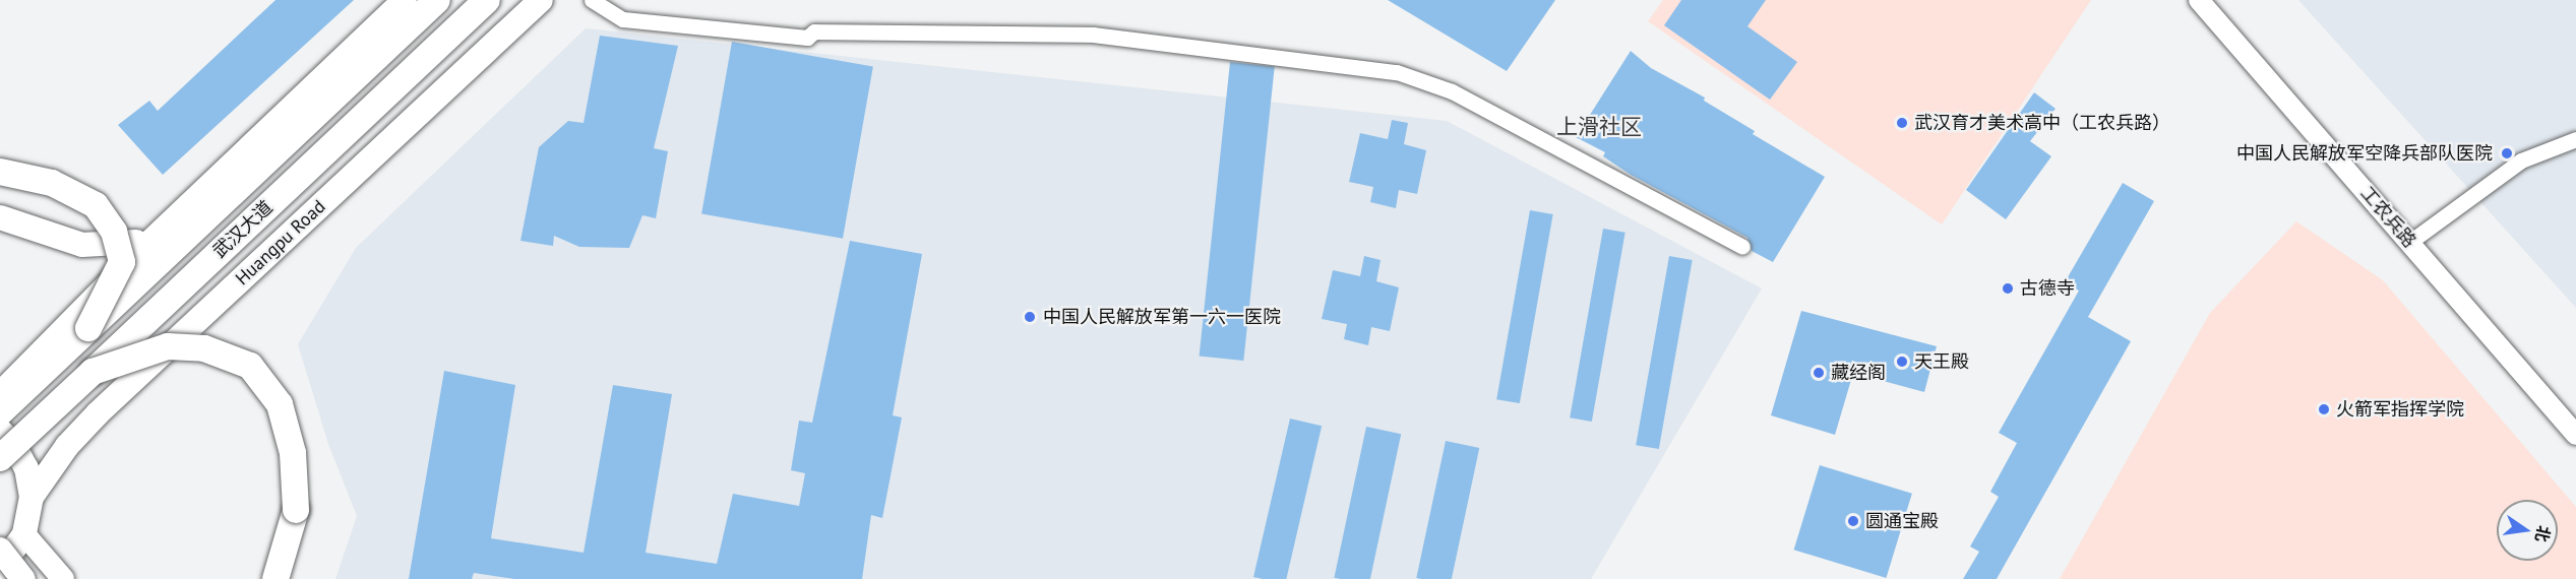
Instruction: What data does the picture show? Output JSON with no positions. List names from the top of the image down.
{
  "streets": {
    "highway": ["武汉大道"],
    "main road": ["Huangpu Road"],
    "street": ["工农兵路"]
  },
  "districts": ["上滑社区"],
  "places": [
    "武汉育才美术高中（工农兵路）",
    "中国人民解放军空降兵部队医院",
    "古德寺",
    "中国人民解放军第一六一医院",
    "天王殿",
    "藏经阁",
    "火箭军指挥学院",
    "圆通宝殿"
  ],
  "north": "right"
}
